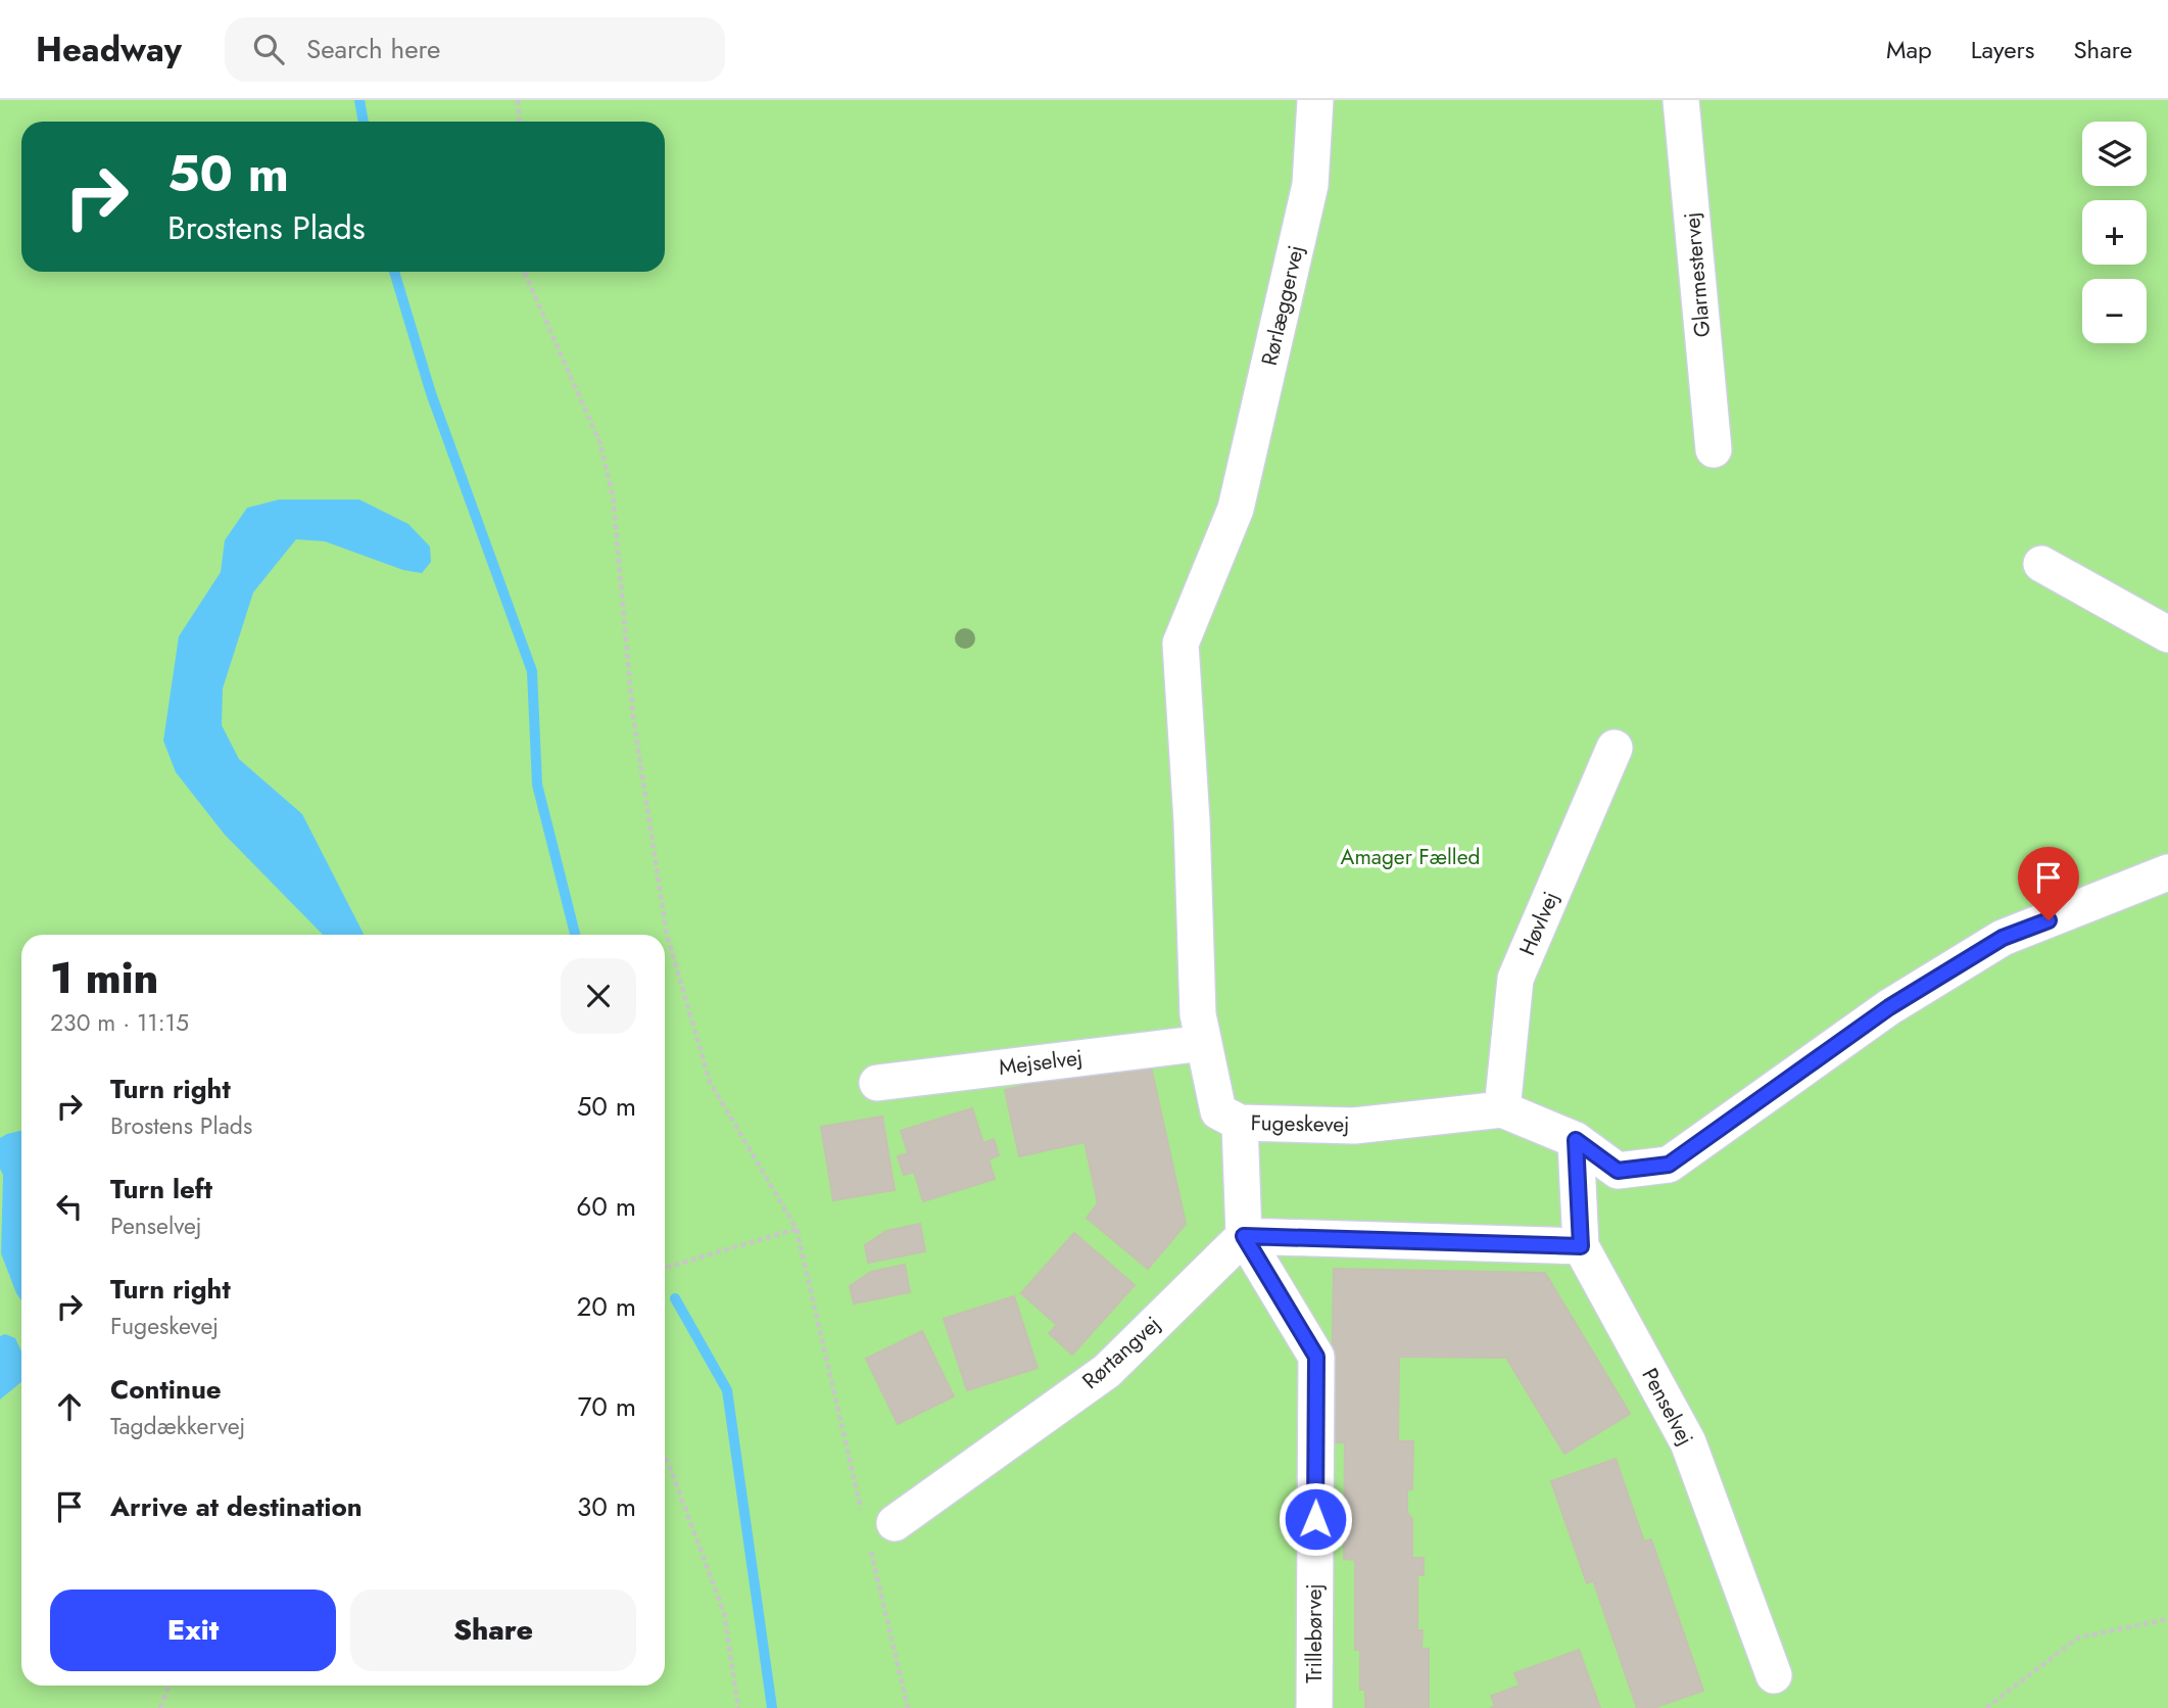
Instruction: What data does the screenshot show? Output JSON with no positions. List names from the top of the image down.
{
  "streets": {
    "street": [
      "Glarmestervej",
      "Rørlæggervej",
      "Høvlvej",
      "Mejselvej",
      "Fugeskevej",
      "Rørtangvej",
      "Penselvej",
      "Trillebørvej"
    ]
  },
  "crossings": [
    ["Rørlæggervej", "Fugeskevej"],
    ["Høvlvej", "Fugeskevej"],
    ["Mejselvej", "Fugeskevej"],
    ["Fugeskevej", "Penselvej"],
    ["Rørtangvej", "Trillebørvej"]
  ],
  "parks": ["Amager Fælled"],
  "page": {
    "header": "Headway",
    "search": "Search here",
    "nav": ["Map", "Layers", "Share"],
    "map_buttons": ["+", "−"],
    "turn": ["50 m", "Brostens Plads"],
    "heading": ["1 min", "230 m · 11:15"],
    "list": [
      {
        "name": "Turn right",
        "note": "Brostens Plads",
        "value": "50 m"
      },
      {
        "name": "Turn left",
        "note": "Penselvej",
        "value": "60 m"
      },
      {
        "name": "Turn right",
        "note": "Fugeskevej",
        "value": "20 m"
      },
      {
        "name": "Continue",
        "note": "Tagdækkervej",
        "value": "70 m"
      },
      {
        "name": "Arrive at destination",
        "value": "30 m"
      }
    ],
    "buttons": ["Exit", "Share"]
  }
}
